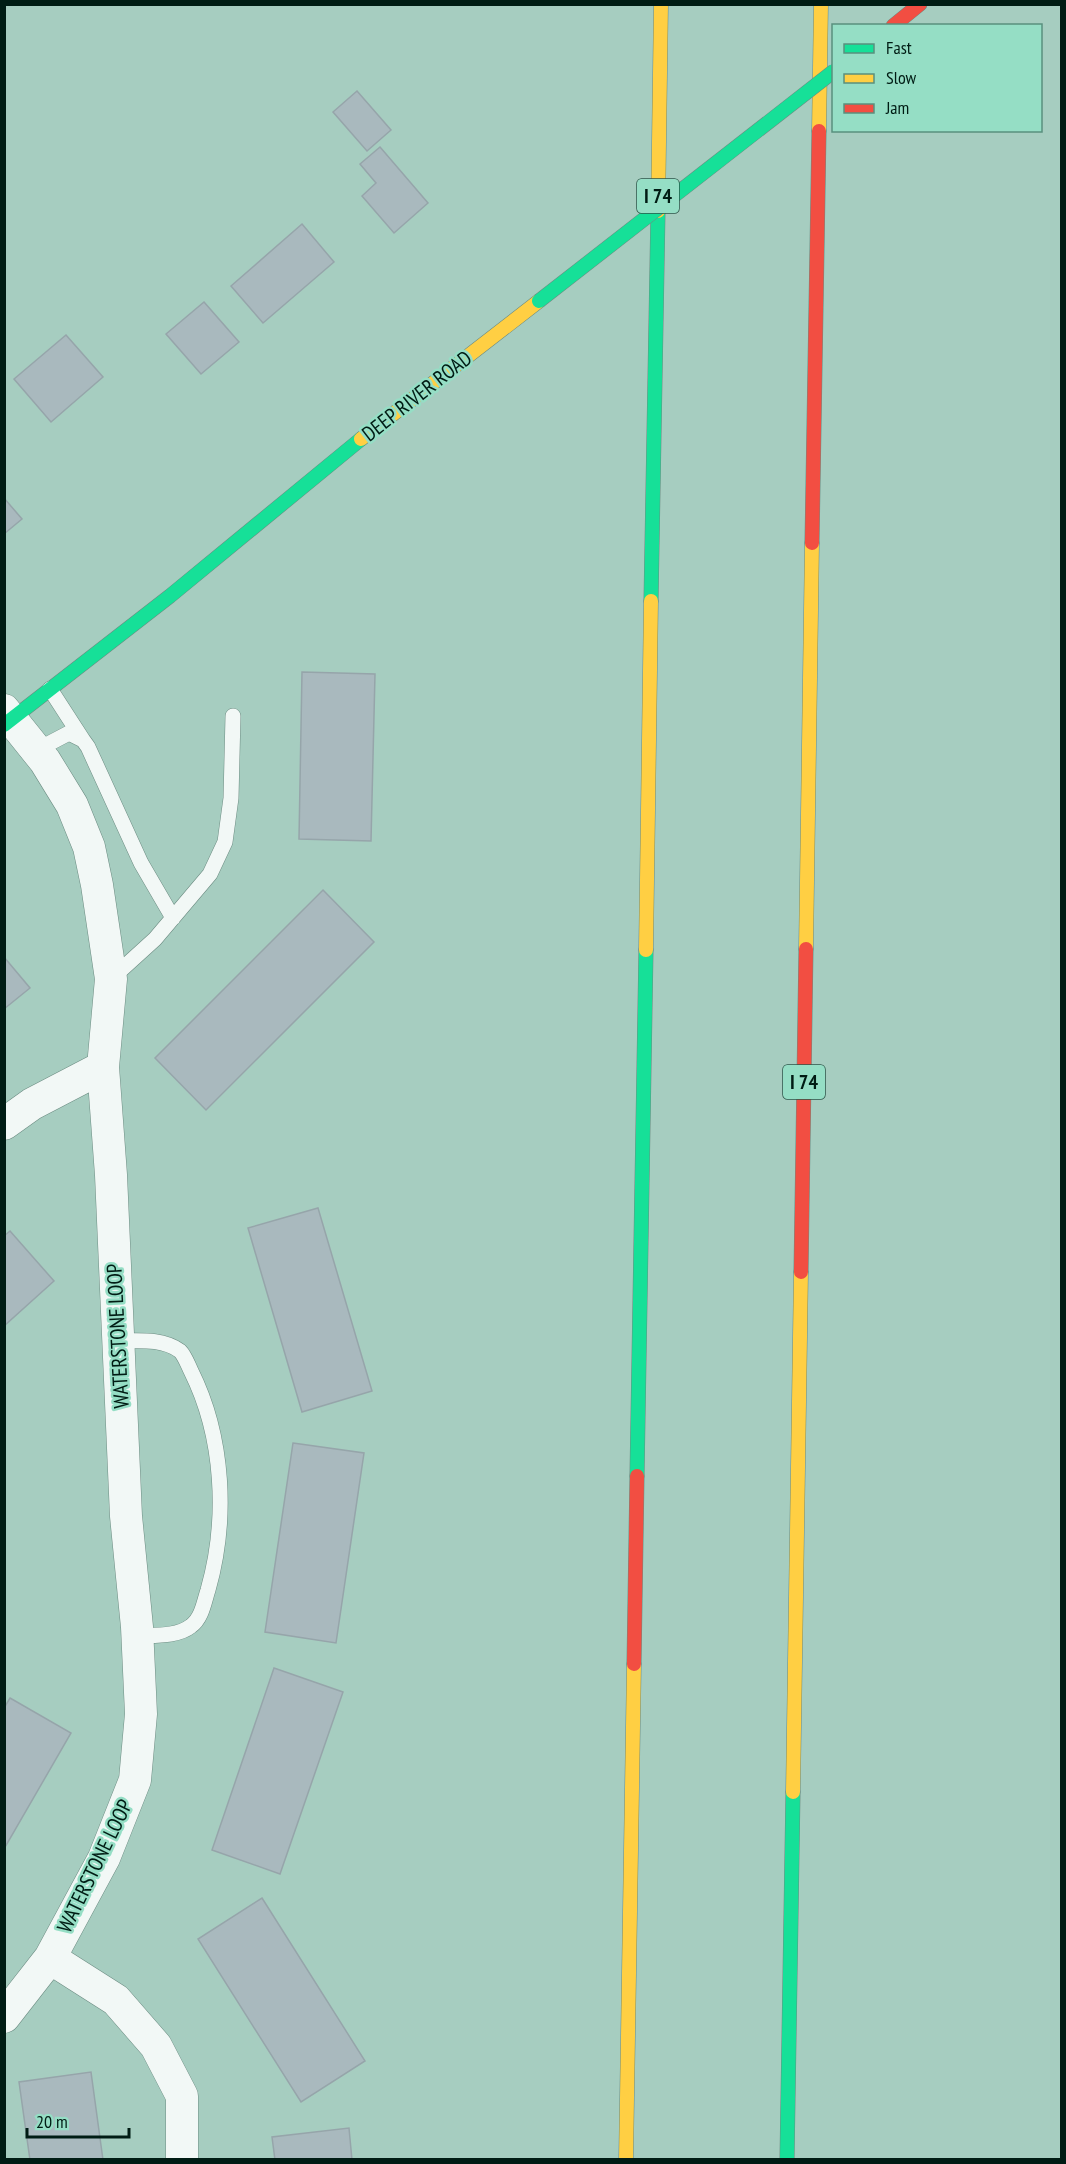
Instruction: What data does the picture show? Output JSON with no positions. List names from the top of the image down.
{
  "streets": {
    "main road": ["I 74", "DEEP RIVER ROAD"],
    "street": ["WATERSTONE LOOP"]
  },
  "crossings": [
    ["DEEP RIVER ROAD", "WATERSTONE LOOP"]
  ],
  "legend": ["Fast", "Slow", "Jam"],
  "scale_bar": "20 m"
}
